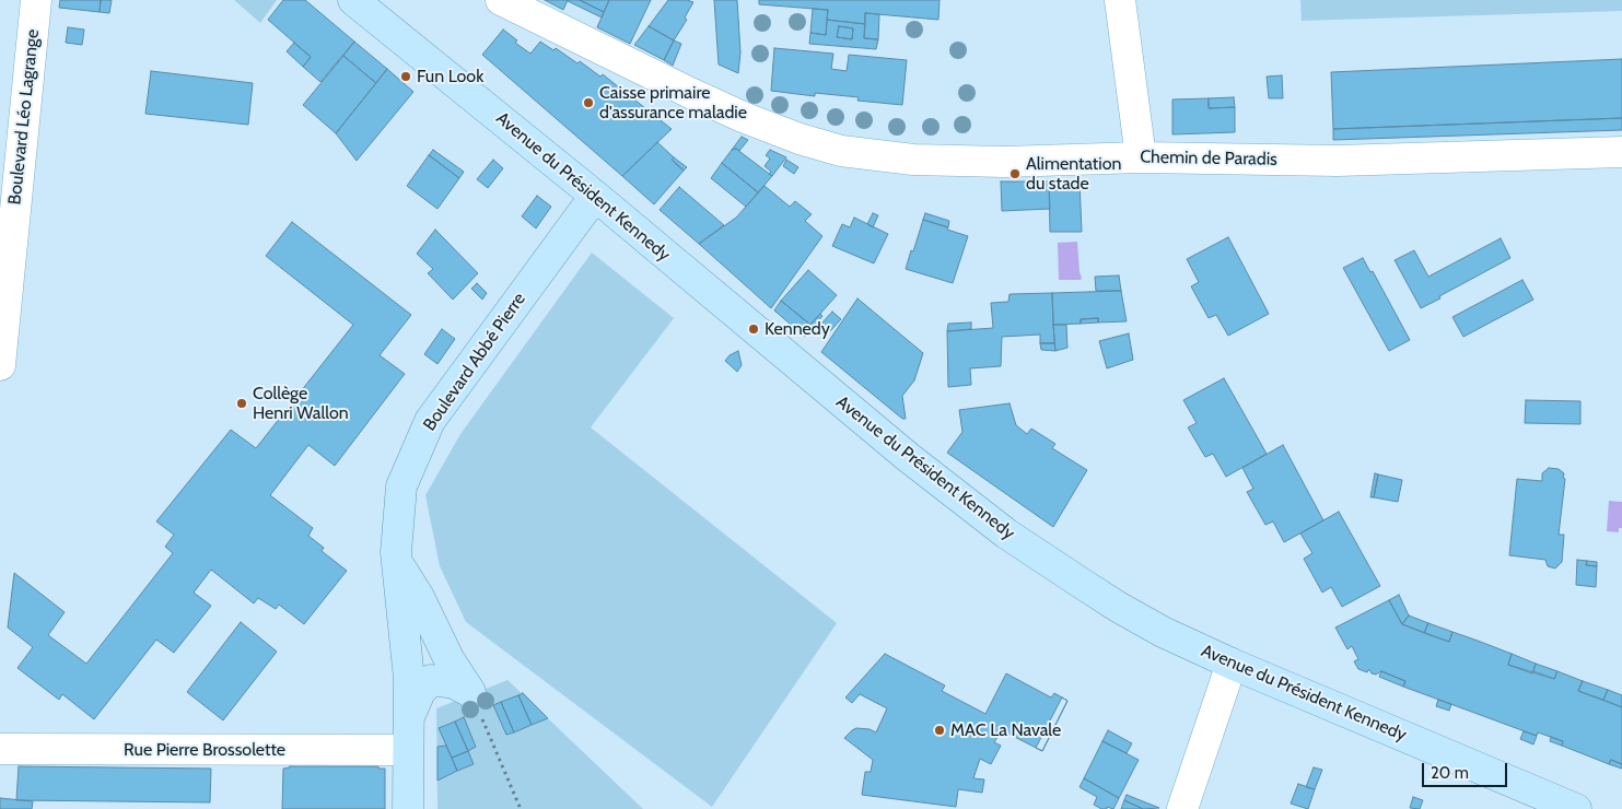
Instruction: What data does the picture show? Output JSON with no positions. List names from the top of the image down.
{
  "streets": {
    "main road": ["Avenue du Président Kennedy", "Boulevard Abbé Pierre"],
    "street": ["Boulevard Léo Lagrange", "Chemin de Paradis", "Rue Pierre Brossolette"]
  },
  "crossings": [
    ["Avenue du Président Kennedy", "Boulevard Abbé Pierre"],
    ["Boulevard Abbé Pierre", "Rue Pierre Brossolette"]
  ],
  "places": [
    "Fun Look",
    "Caisse primaire d'assurance maladie",
    "Alimentation du stade",
    "Kennedy",
    "Collège Henri Wallon",
    "MAC La Navale"
  ],
  "scale_bar": "20 m"
}
